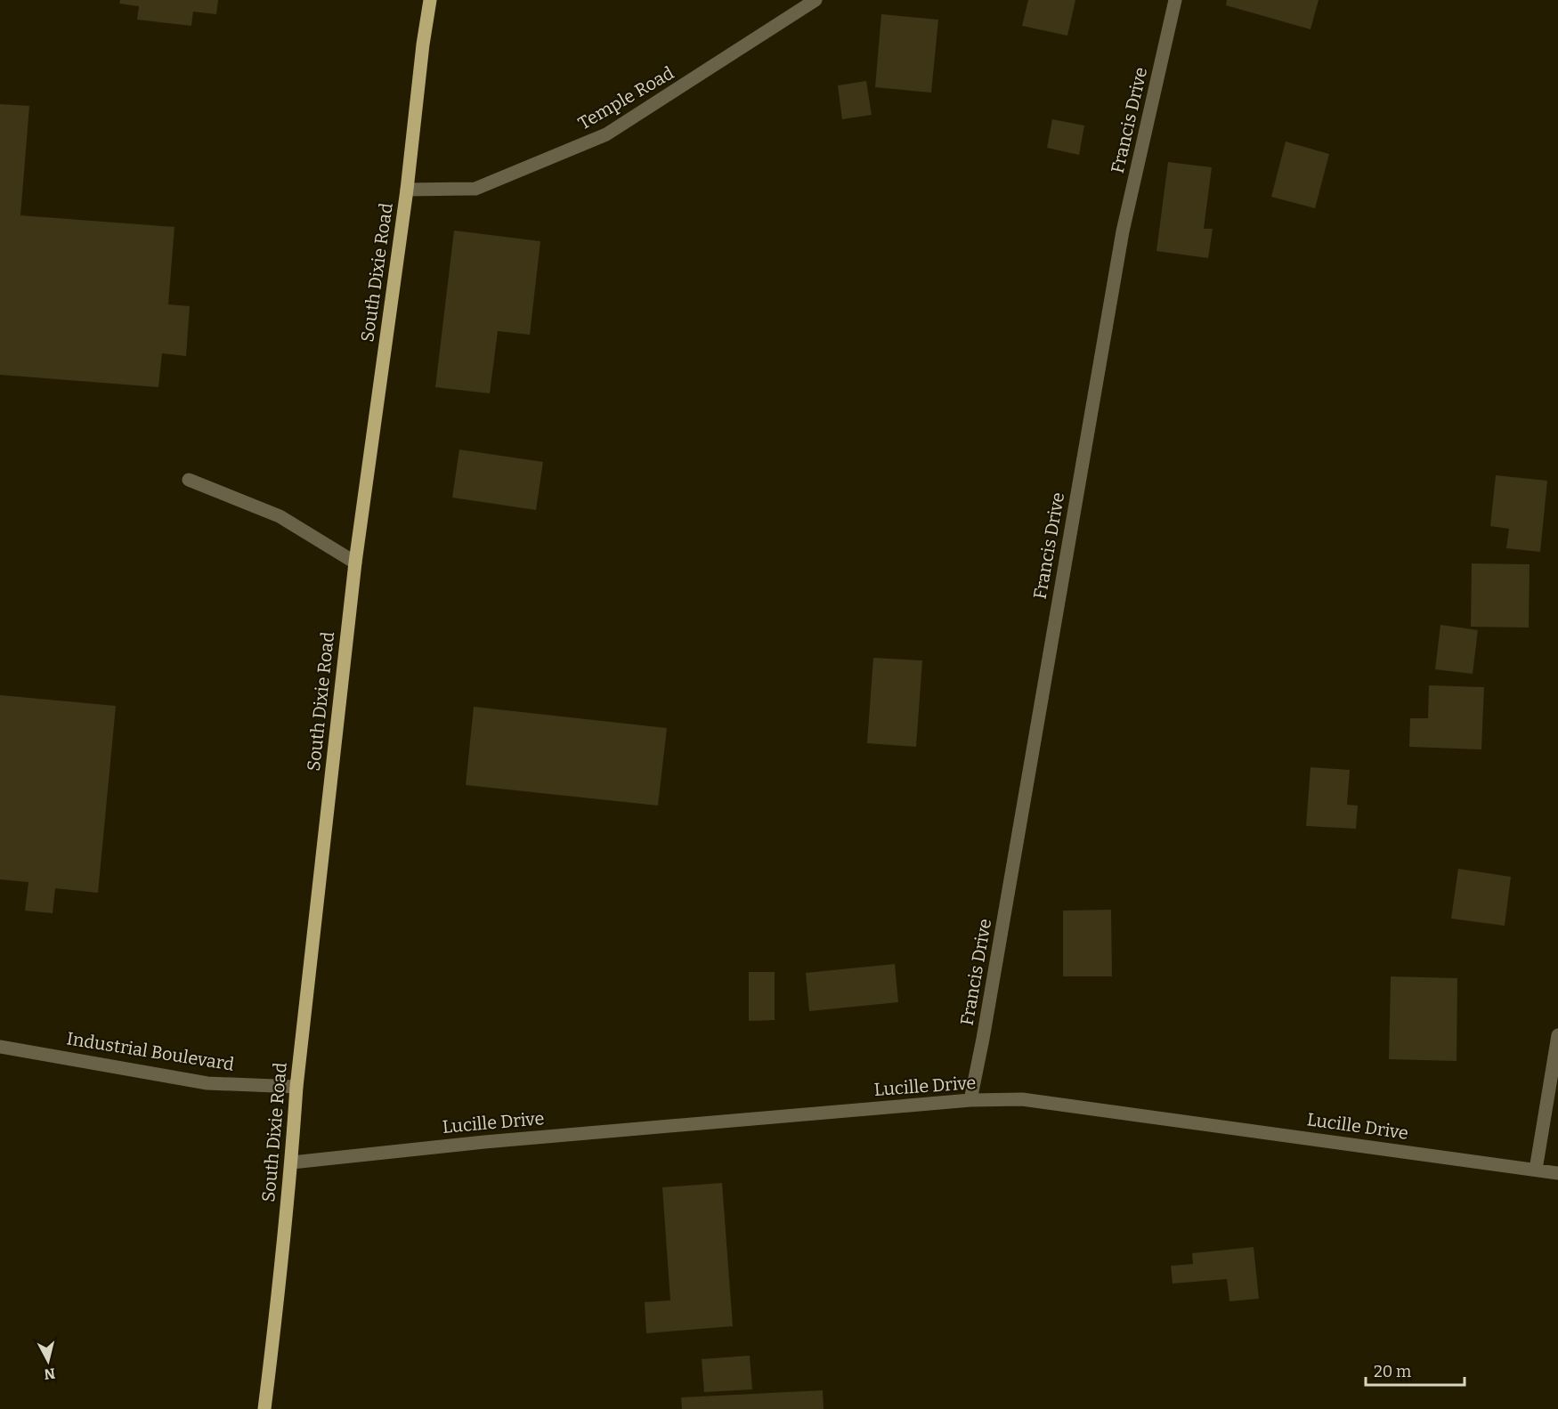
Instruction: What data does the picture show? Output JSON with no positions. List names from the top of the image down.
{
  "streets": {
    "main road": ["South Dixie Road"],
    "street": [
      "Temple Road",
      "Francis Drive",
      "Industrial Boulevard",
      "Lucille Drive"
    ]
  },
  "crossings": [
    ["Temple Road", "South Dixie Road"],
    ["Francis Drive", "Lucille Drive"],
    ["South Dixie Road", "Industrial Boulevard"],
    ["South Dixie Road", "Lucille Drive"]
  ],
  "scale_bar": "20 m",
  "north": "bottom"
}
